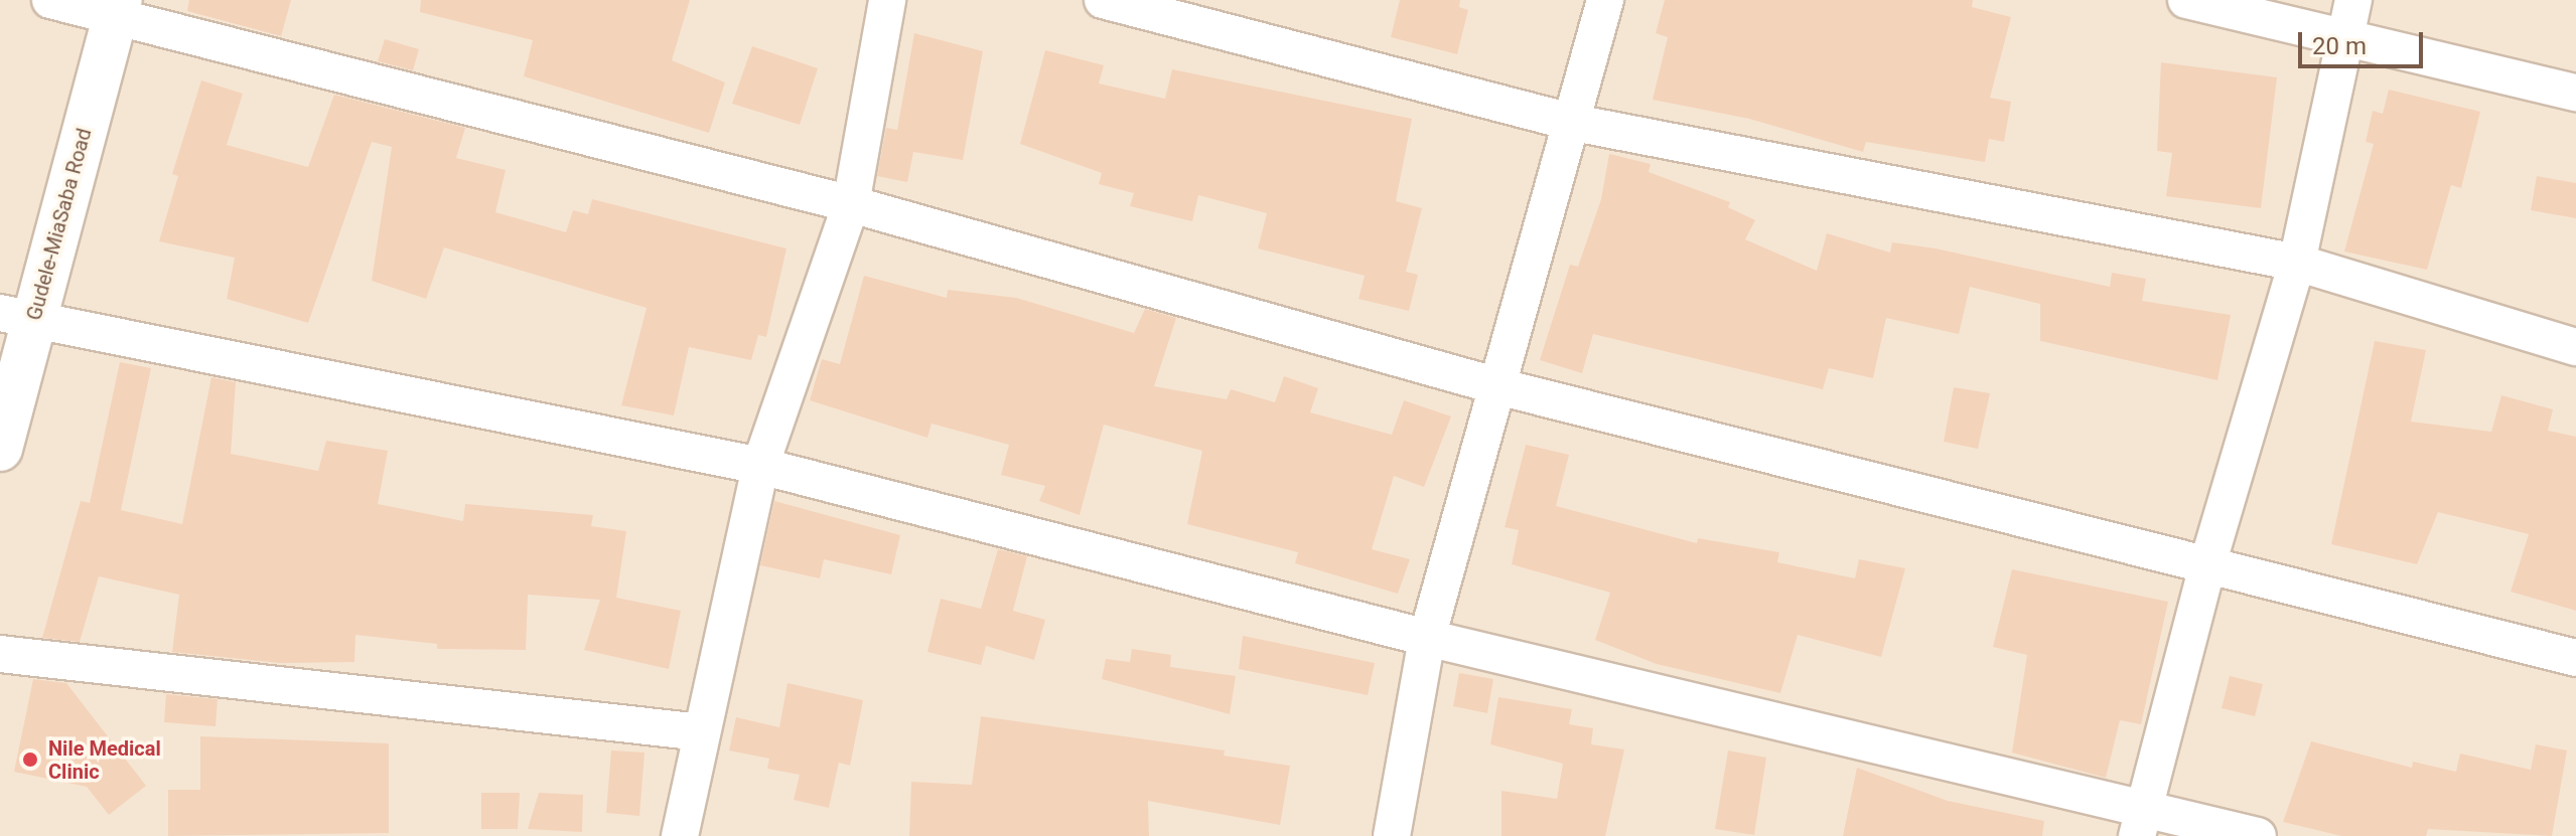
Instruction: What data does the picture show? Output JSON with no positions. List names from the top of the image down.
{
  "streets": {
    "main road": ["Gudele-MiaSaba Road"]
  },
  "places": ["Nile Medical Clinic"],
  "scale_bar": "20 m"
}
